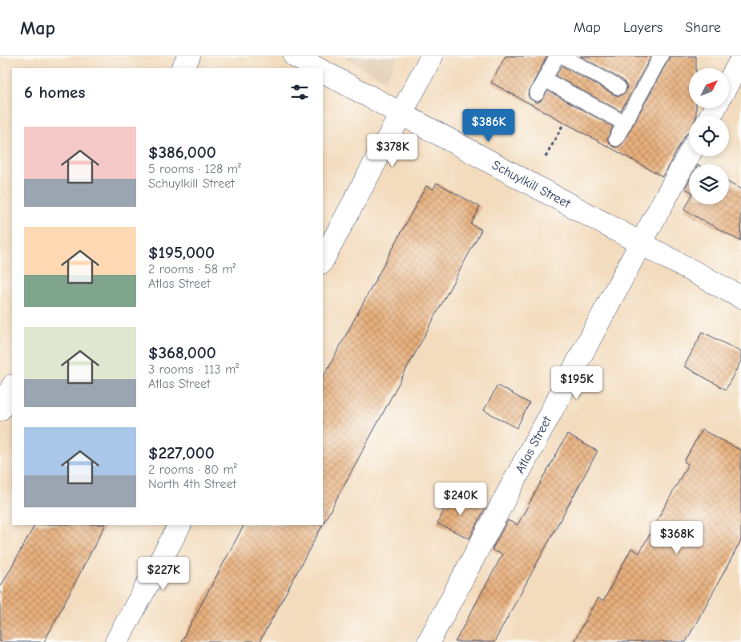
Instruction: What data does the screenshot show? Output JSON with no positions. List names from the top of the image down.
{
  "streets": {
    "street": ["Schuylkill Street", "Atlas Street"]
  },
  "crossings": [
    ["Schuylkill Street", "Atlas Street"]
  ],
  "north": "top right",
  "page": {
    "header": "Map",
    "nav": ["Map", "Layers", "Share"],
    "heading": "6 homes",
    "price": [
      "$386K",
      "$378K",
      "$195K",
      "$240K",
      "$368K",
      "$227K"
    ],
    "list": [
      {
        "name": "$386,000",
        "note": "5 rooms · 128 m² · Schuylkill Street"
      },
      {
        "name": "$195,000",
        "note": "2 rooms · 58 m² · Atlas Street"
      },
      {
        "name": "$368,000",
        "note": "3 rooms · 113 m² · Atlas Street"
      },
      {
        "name": "$227,000",
        "note": "2 rooms · 80 m² · North 4th Street"
      }
    ]
  }
}
